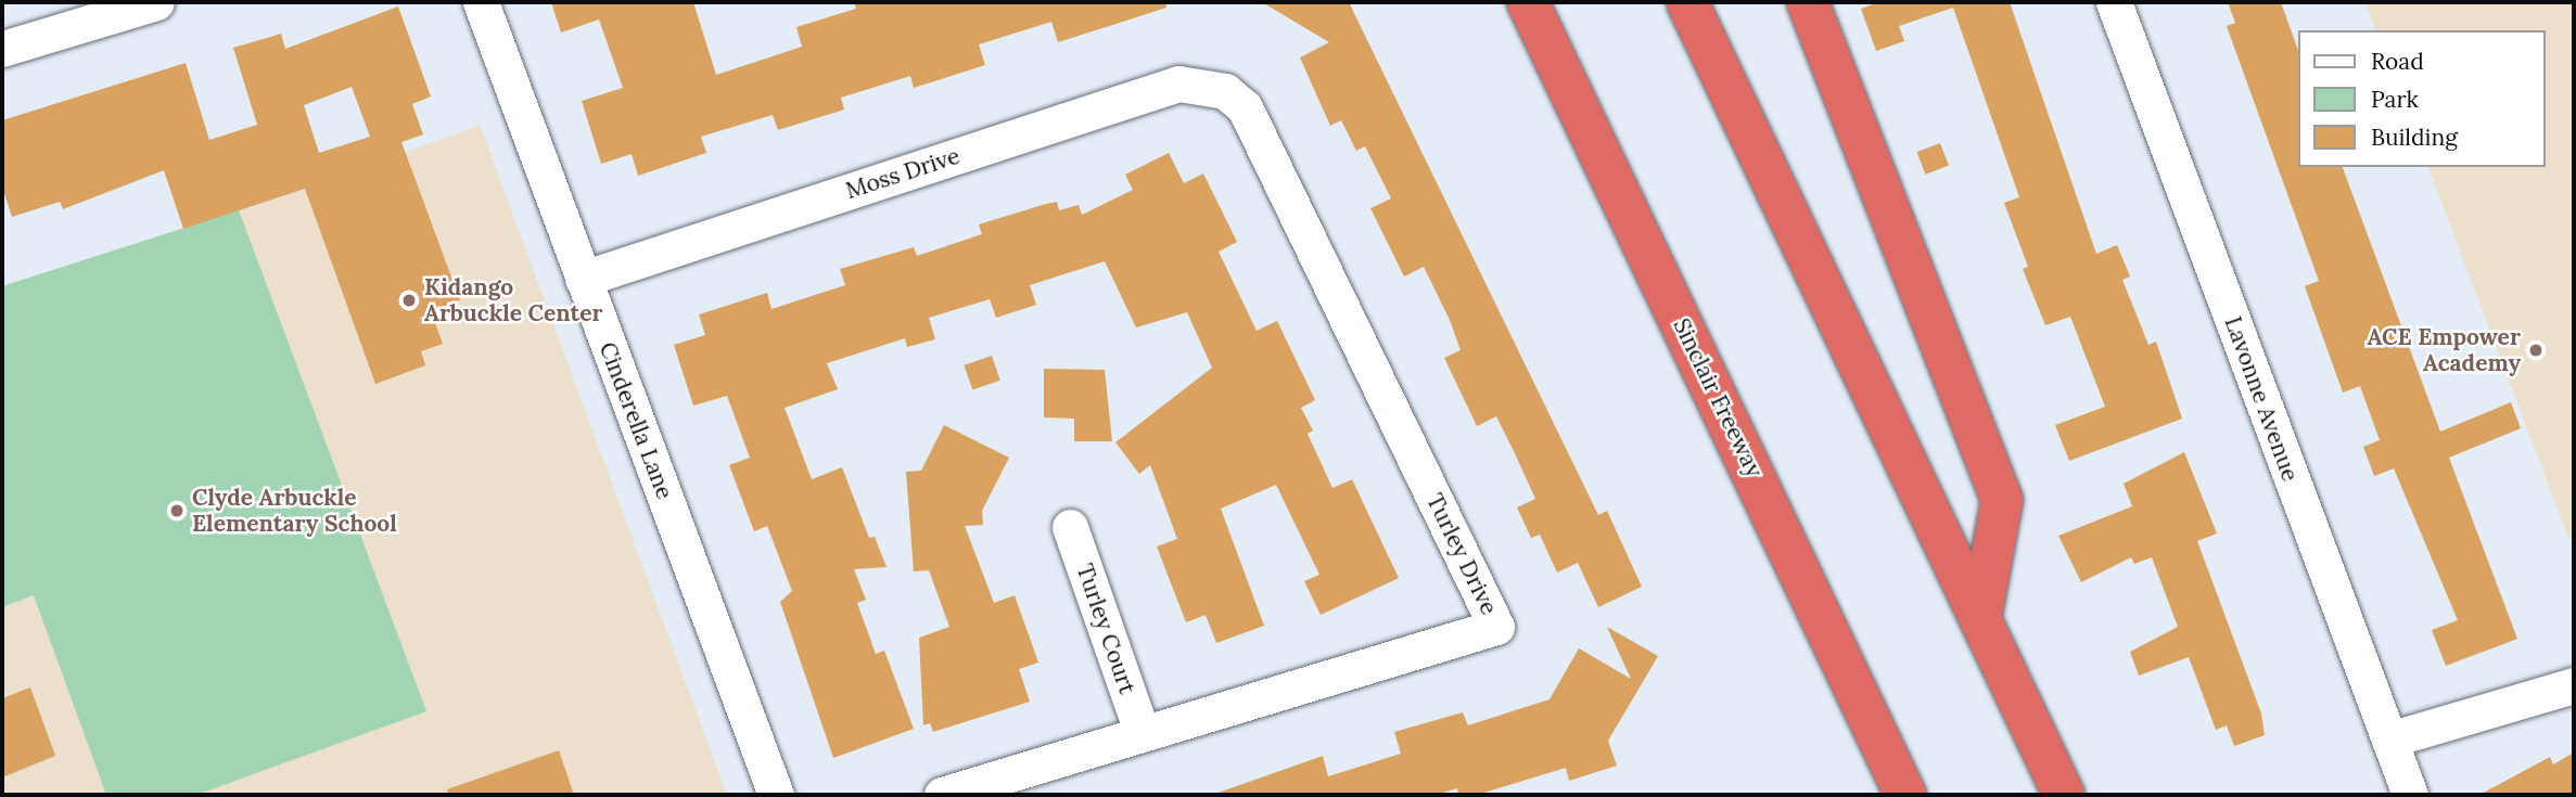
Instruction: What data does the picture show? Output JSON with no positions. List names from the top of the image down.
{
  "streets": {
    "highway": ["Sinclair Freeway"],
    "street": [
      "Moss Drive",
      "Lavonne Avenue",
      "Cinderella Lane",
      "Turley Drive",
      "Turley Court"
    ]
  },
  "crossings": [
    ["Moss Drive", "Cinderella Lane"],
    ["Moss Drive", "Turley Drive"],
    ["Turley Drive", "Turley Court"]
  ],
  "places": ["Kidango Arbuckle Center", "ACE Empower Academy", "Clyde Arbuckle Elementary School"],
  "legend": ["Road", "Park", "Building"]
}
